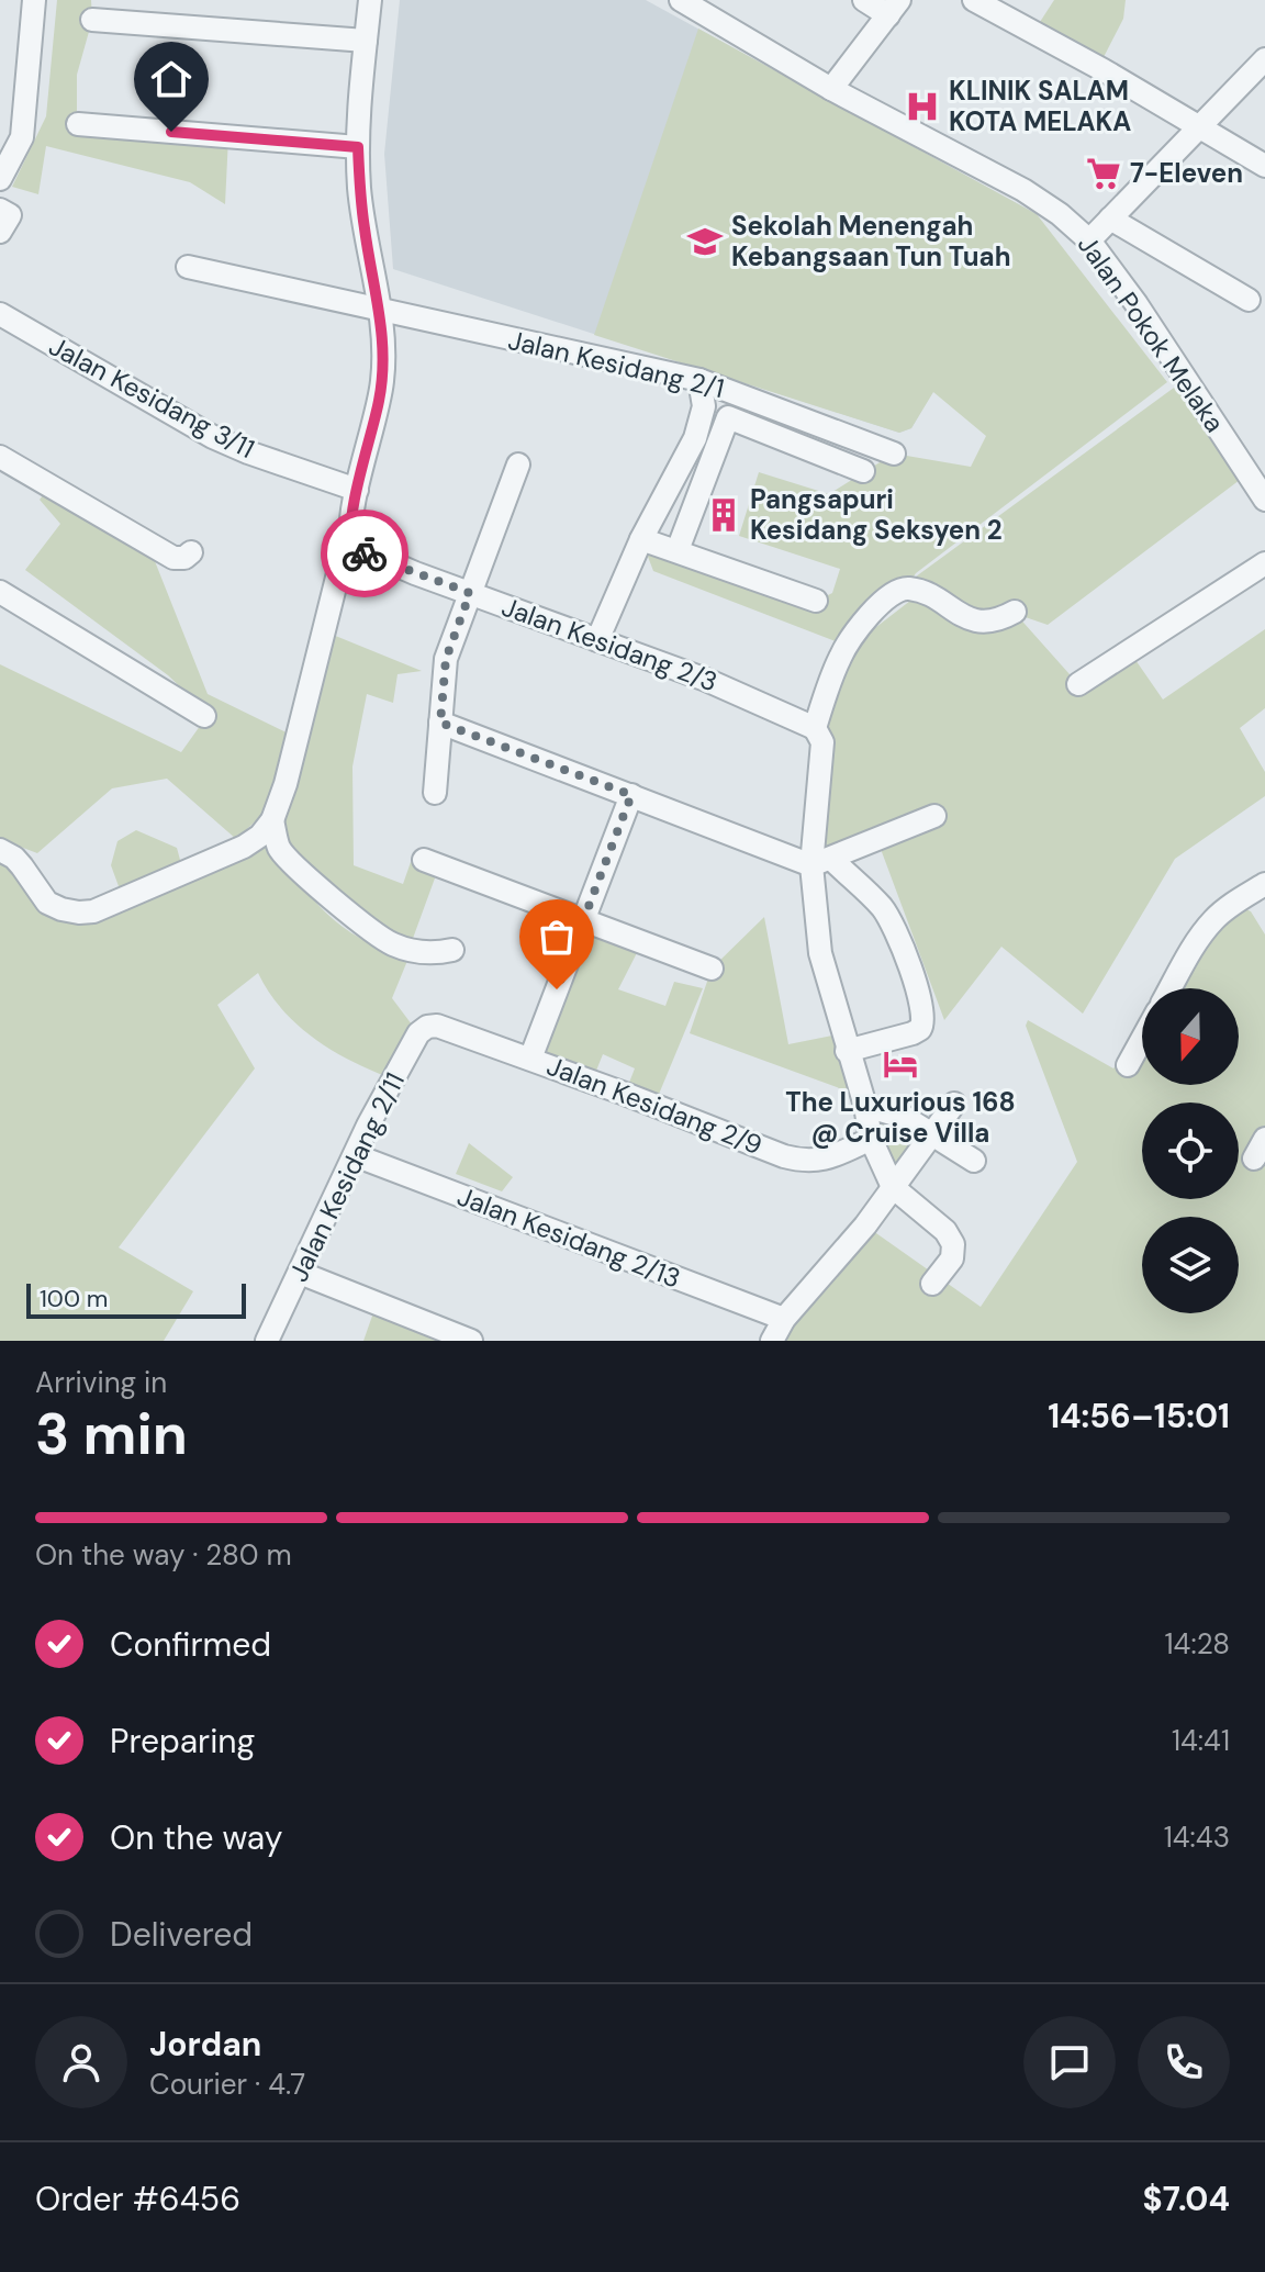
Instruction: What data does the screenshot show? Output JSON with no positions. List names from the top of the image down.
{
  "streets": {
    "street": [
      "Jalan Pokok Melaka",
      "Jalan Kesidang 2/1",
      "Jalan Kesidang 3/11",
      "Jalan Kesidang 2/3",
      "Jalan Kesidang 2/9",
      "Jalan Kesidang 2/11",
      "Jalan Kesidang 2/13"
    ]
  },
  "crossings": [
    ["Jalan Kesidang 2/9", "Jalan Kesidang 2/11"],
    ["Jalan Kesidang 2/11", "Jalan Kesidang 2/13"]
  ],
  "places": {
    "hospital": ["KLINIK SALAM KOTA MELAKA"],
    "supermarket": ["7-Eleven"],
    "school or university": ["Sekolah Menengah Kebangsaan Tun Tuah"],
    "building": ["Pangsapuri Kesidang Seksyen 2"],
    "hotel": ["The Luxurious 168 @ Cruise Villa"]
  },
  "scale_bar": "100 m",
  "north": "bottom",
  "page": {
    "scale": "100 m",
    "heading": ["3 min", "Arriving in", "14:56–15:01"],
    "panel": [
      "Jordan",
      "Courier · 4.7",
      "Order #6456",
      "$7.04"
    ],
    "bar": "On the way · 280 m",
    "list": [
      ["Confirmed", "14:28"],
      ["Preparing", "14:41"],
      ["On the way", "14:43"],
      "Delivered"
    ]
  }
}
